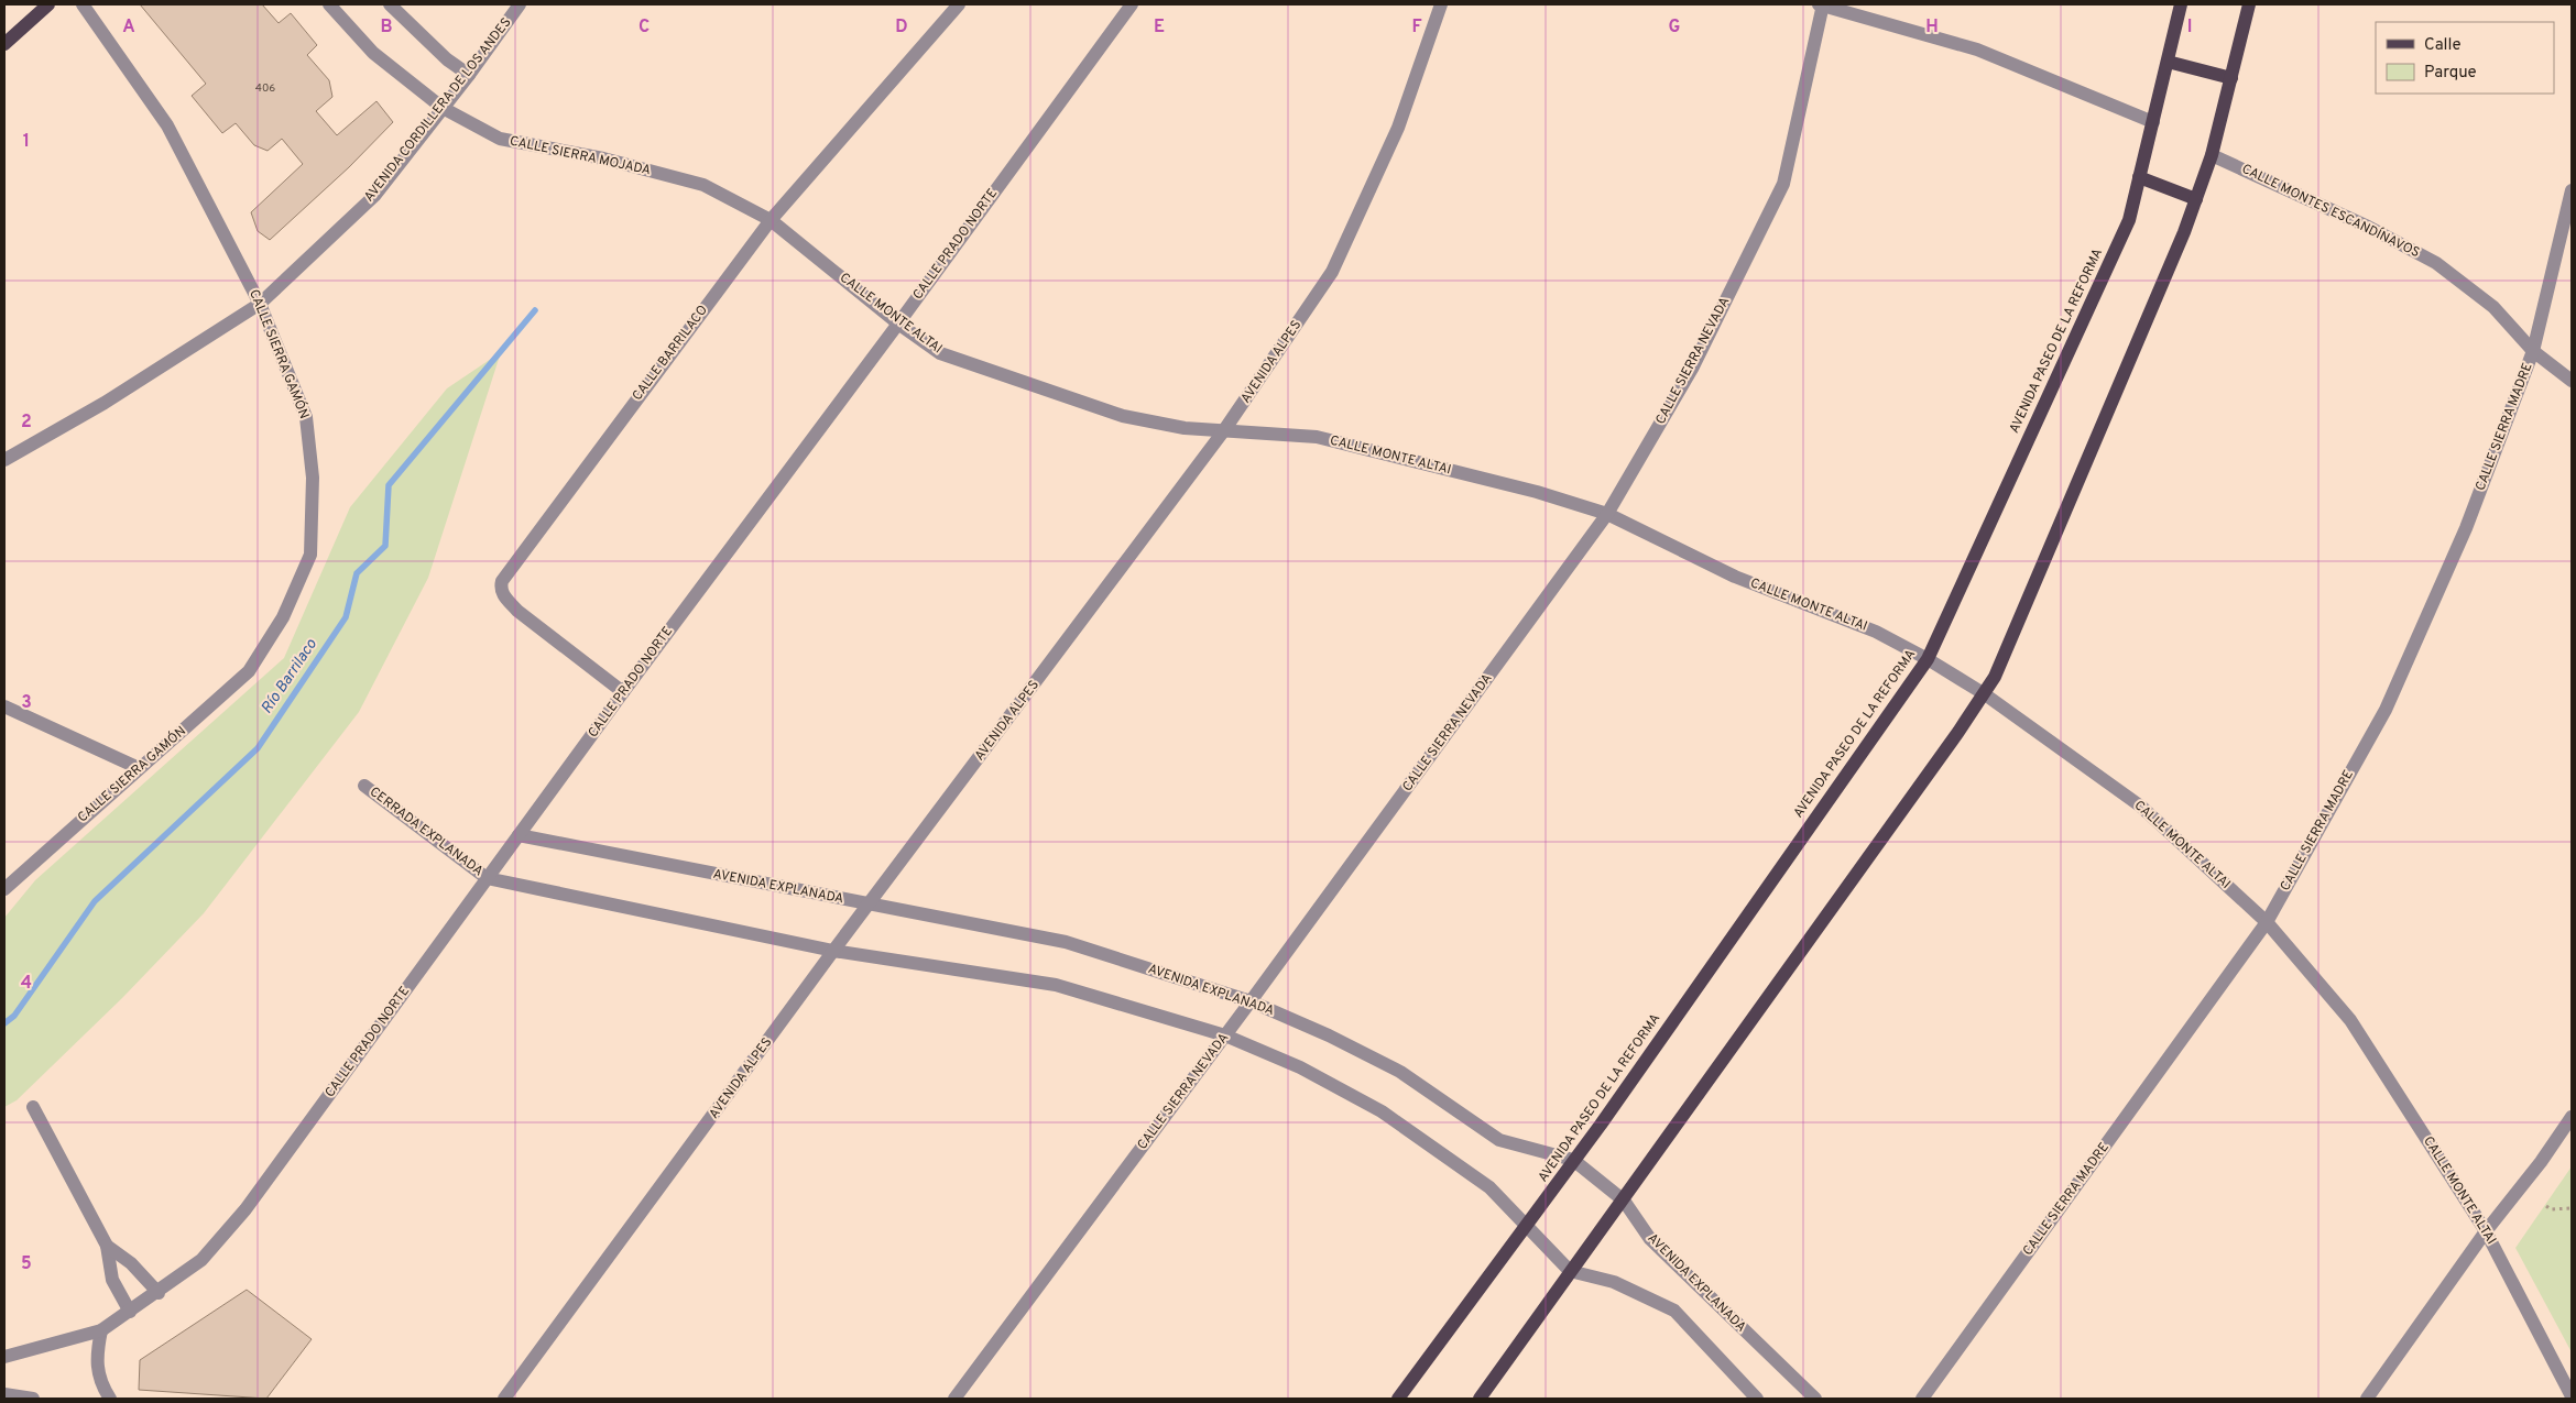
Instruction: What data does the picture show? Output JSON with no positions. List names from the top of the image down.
{
  "streets": {
    "main road": ["AVENIDA PASEO DE LA REFORMA"],
    "street": [
      "AVENIDA CORDILLERA DE LOS ANDES",
      "CALLE SIERRA MOJADA",
      "CALLE MONTES ESCANDÍNAVOS",
      "CALLE PRADO NORTE",
      "CALLE MONTE ALTAI",
      "CALLE BARRILACO",
      "CALLE SIERRA GAMÓN",
      "CALLE SIERRA NEVADA",
      "AVENIDA ALPES",
      "CALLE SIERRA MADRE",
      "CERRADA EXPLANADA",
      "AVENIDA EXPLANADA"
    ]
  },
  "crossings": [
    ["AVENIDA CORDILLERA DE LOS ANDES", "CALLE SIERRA MOJADA"],
    ["AVENIDA CORDILLERA DE LOS ANDES", "CALLE SIERRA GAMÓN"],
    ["CALLE SIERRA MOJADA", "CALLE MONTE ALTAI"],
    ["CALLE SIERRA MOJADA", "CALLE BARRILACO"],
    ["CALLE MONTES ESCANDÍNAVOS", "CALLE SIERRA MADRE"],
    ["CALLE PRADO NORTE", "CALLE MONTE ALTAI"],
    ["CALLE PRADO NORTE", "CALLE BARRILACO"],
    ["CALLE PRADO NORTE", "CERRADA EXPLANADA"],
    ["CALLE PRADO NORTE", "AVENIDA EXPLANADA"],
    ["CALLE MONTE ALTAI", "AVENIDA PASEO DE LA REFORMA"],
    ["CALLE MONTE ALTAI", "CALLE BARRILACO"],
    ["CALLE MONTE ALTAI", "CALLE SIERRA NEVADA"],
    ["CALLE MONTE ALTAI", "AVENIDA ALPES"],
    ["CALLE MONTE ALTAI", "CALLE SIERRA MADRE"],
    ["AVENIDA PASEO DE LA REFORMA", "AVENIDA EXPLANADA"],
    ["CALLE SIERRA NEVADA", "AVENIDA EXPLANADA"],
    ["AVENIDA ALPES", "AVENIDA EXPLANADA"]
  ],
  "water": ["Río Barrilaco"],
  "house_numbers": ["406"],
  "legend": ["Calle", "Parque"],
  "grid": {
    "columns": [
      "A",
      "B",
      "C",
      "D",
      "E",
      "F",
      "G",
      "H",
      "I"
    ],
    "rows": [
      "1",
      "2",
      "3",
      "4",
      "5"
    ]
  }
}
